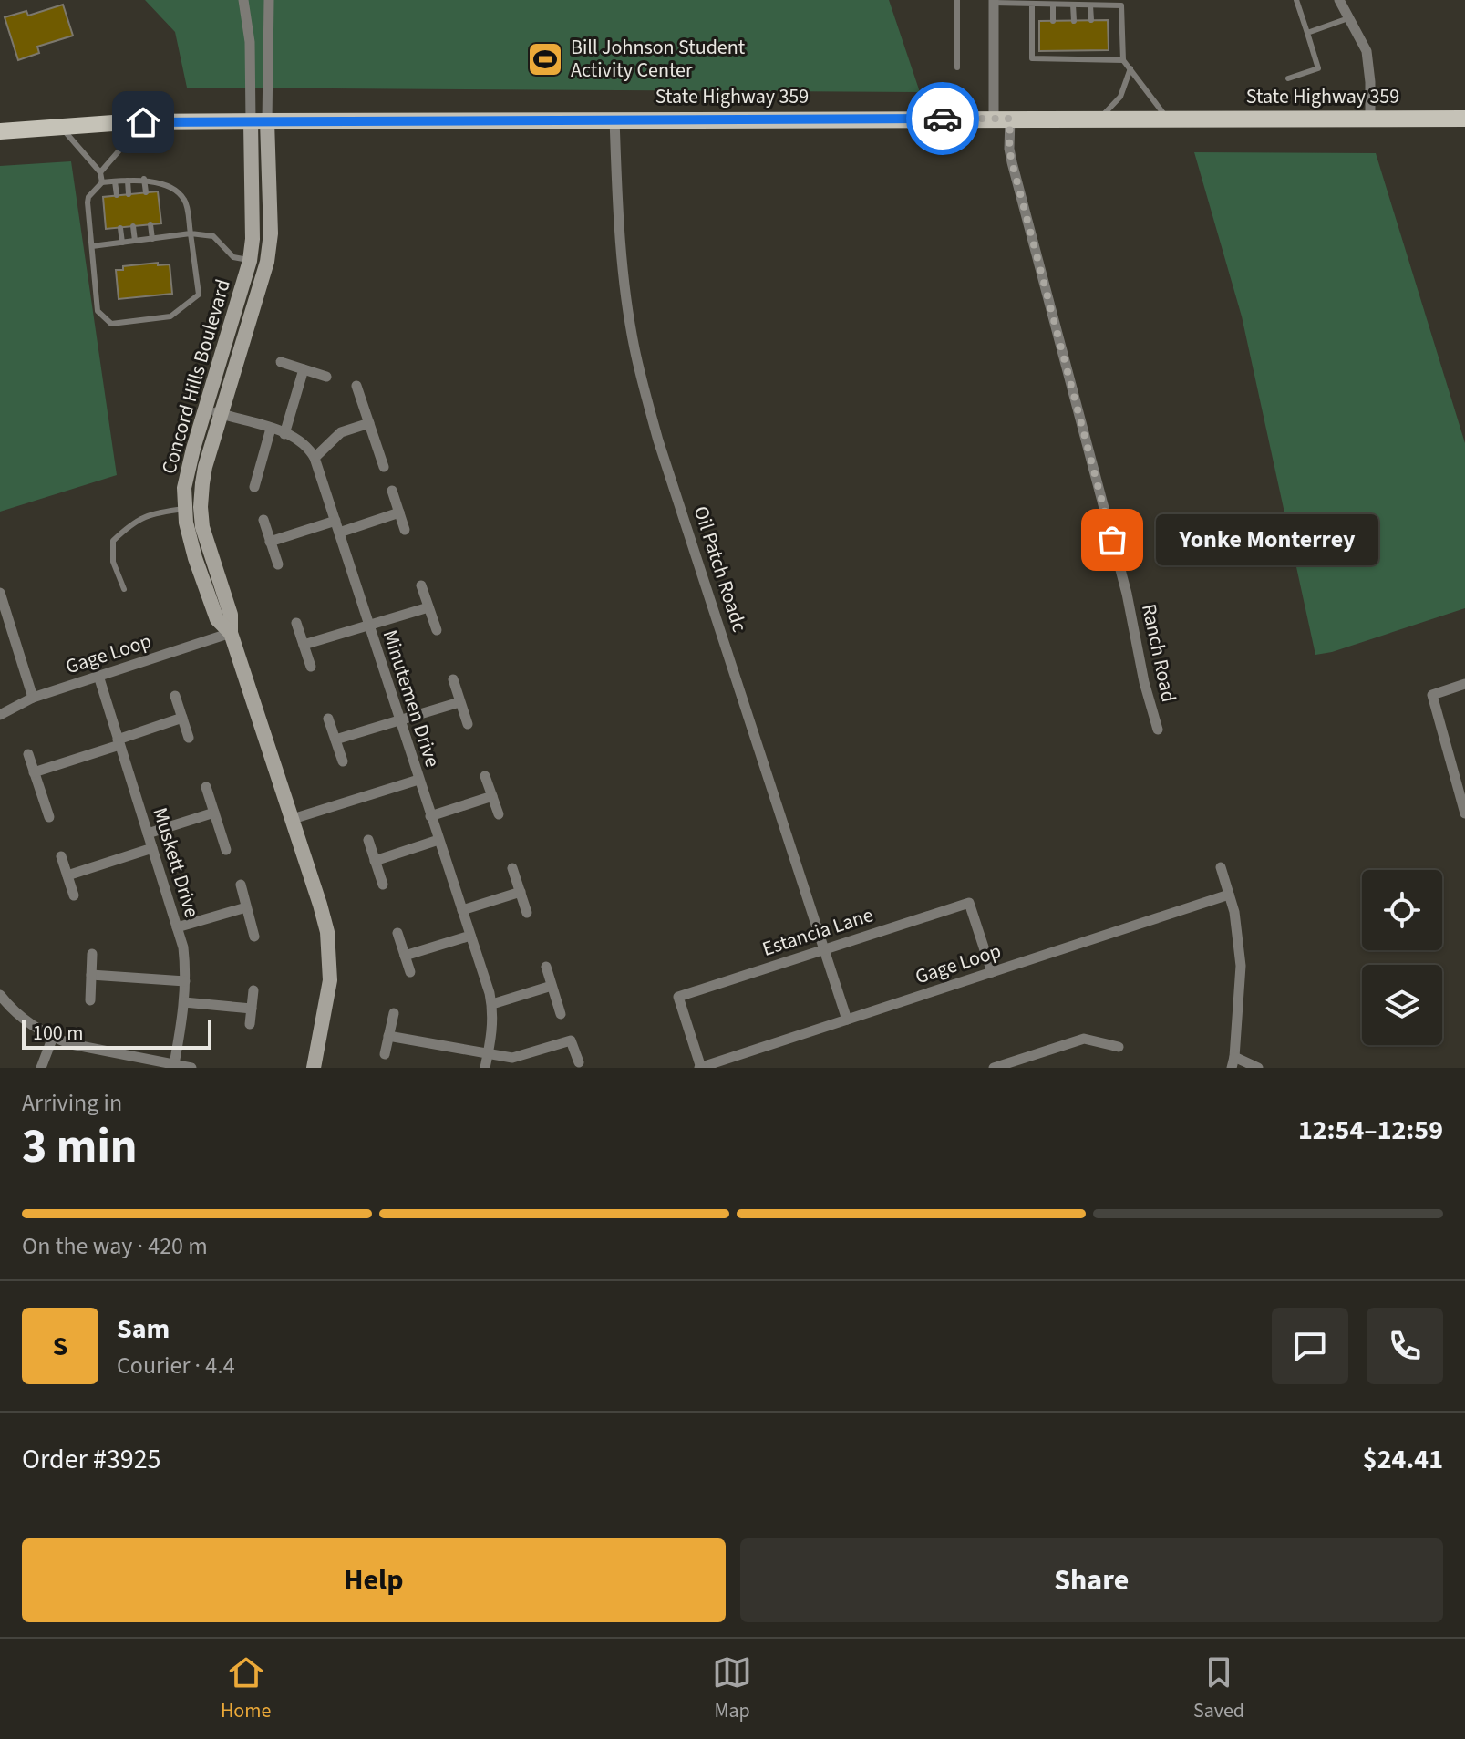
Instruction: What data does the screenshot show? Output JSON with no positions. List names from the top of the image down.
{
  "streets": {
    "main road": ["State Highway 359"],
    "street": [
      "Concord Hills Boulevard",
      "Oil Patch Roadc",
      "Ranch Road",
      "Gage Loop",
      "Minutemen Drive",
      "Muskett Drive",
      "Estancia Lane"
    ]
  },
  "crossings": [
    ["State Highway 359", "Concord Hills Boulevard"],
    ["State Highway 359", "Oil Patch Roadc"],
    ["State Highway 359", "Ranch Road"],
    ["Concord Hills Boulevard", "Gage Loop"],
    ["Oil Patch Roadc", "Gage Loop"],
    ["Oil Patch Roadc", "Estancia Lane"],
    ["Gage Loop", "Muskett Drive"],
    ["Gage Loop", "Estancia Lane"]
  ],
  "places": {
    "sports": ["Bill Johnson Student Activity Center"],
    "other": ["Yonke Monterrey"]
  },
  "scale_bar": "100 m",
  "page": {
    "bubble": "Yonke Monterrey",
    "scale": "100 m",
    "heading": ["3 min", "Arriving in", "12:54–12:59"],
    "panel": [
      "Sam",
      "Courier · 4.4",
      "Order #3925",
      "$24.41"
    ],
    "bar": "On the way · 420 m",
    "round": "S",
    "buttons": ["Help", "Share"],
    "tabs": ["Home", "Map", "Saved"]
  }
}
